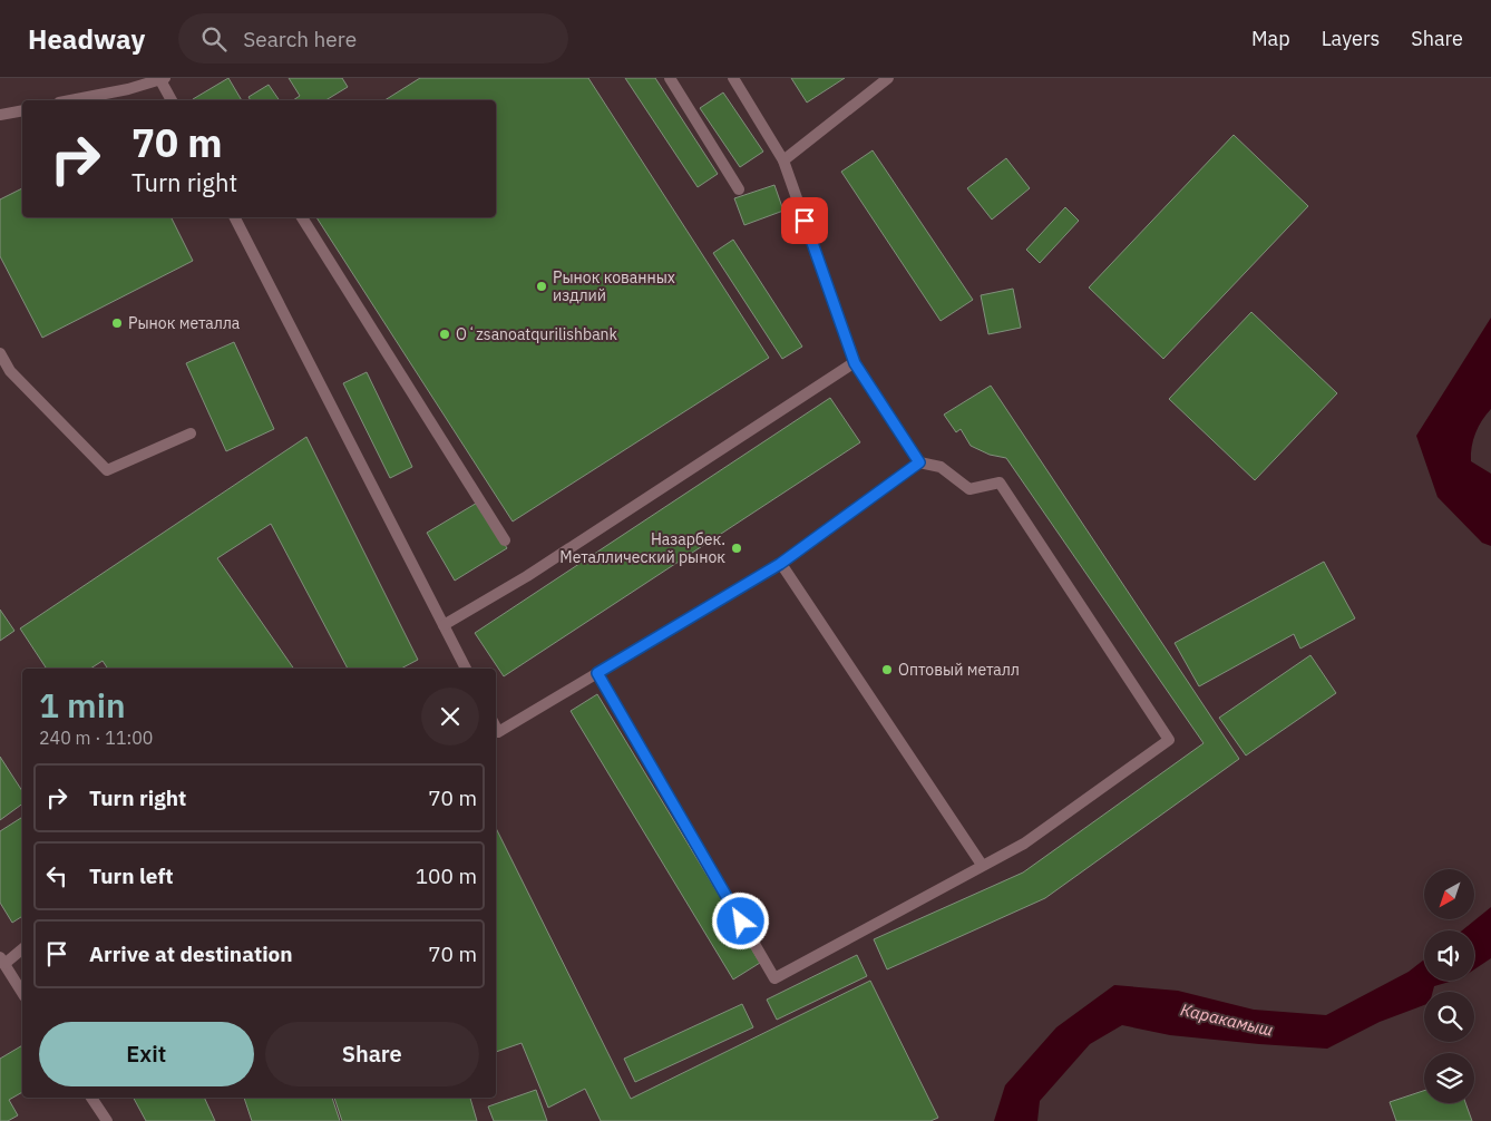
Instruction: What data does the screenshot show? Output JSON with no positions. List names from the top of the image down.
{
  "water": ["Каракамыш"],
  "places": [
    "Рынок кованных издлий",
    "Рынок металла",
    "Oʻzsanoatqurilishbank",
    "Назарбек. Металлический рынок",
    "Оптовый металл"
  ],
  "north": "bottom left",
  "page": {
    "header": "Headway",
    "search": "Search here",
    "nav": ["Map", "Layers", "Share"],
    "turn": ["70 m", "Turn right"],
    "heading": ["1 min", "240 m · 11:00"],
    "list": [
      {
        "name": "Turn right",
        "value": "70 m"
      },
      {
        "name": "Turn left",
        "value": "100 m"
      },
      {
        "name": "Arrive at destination",
        "value": "70 m"
      }
    ],
    "buttons": ["Exit", "Share"]
  }
}
